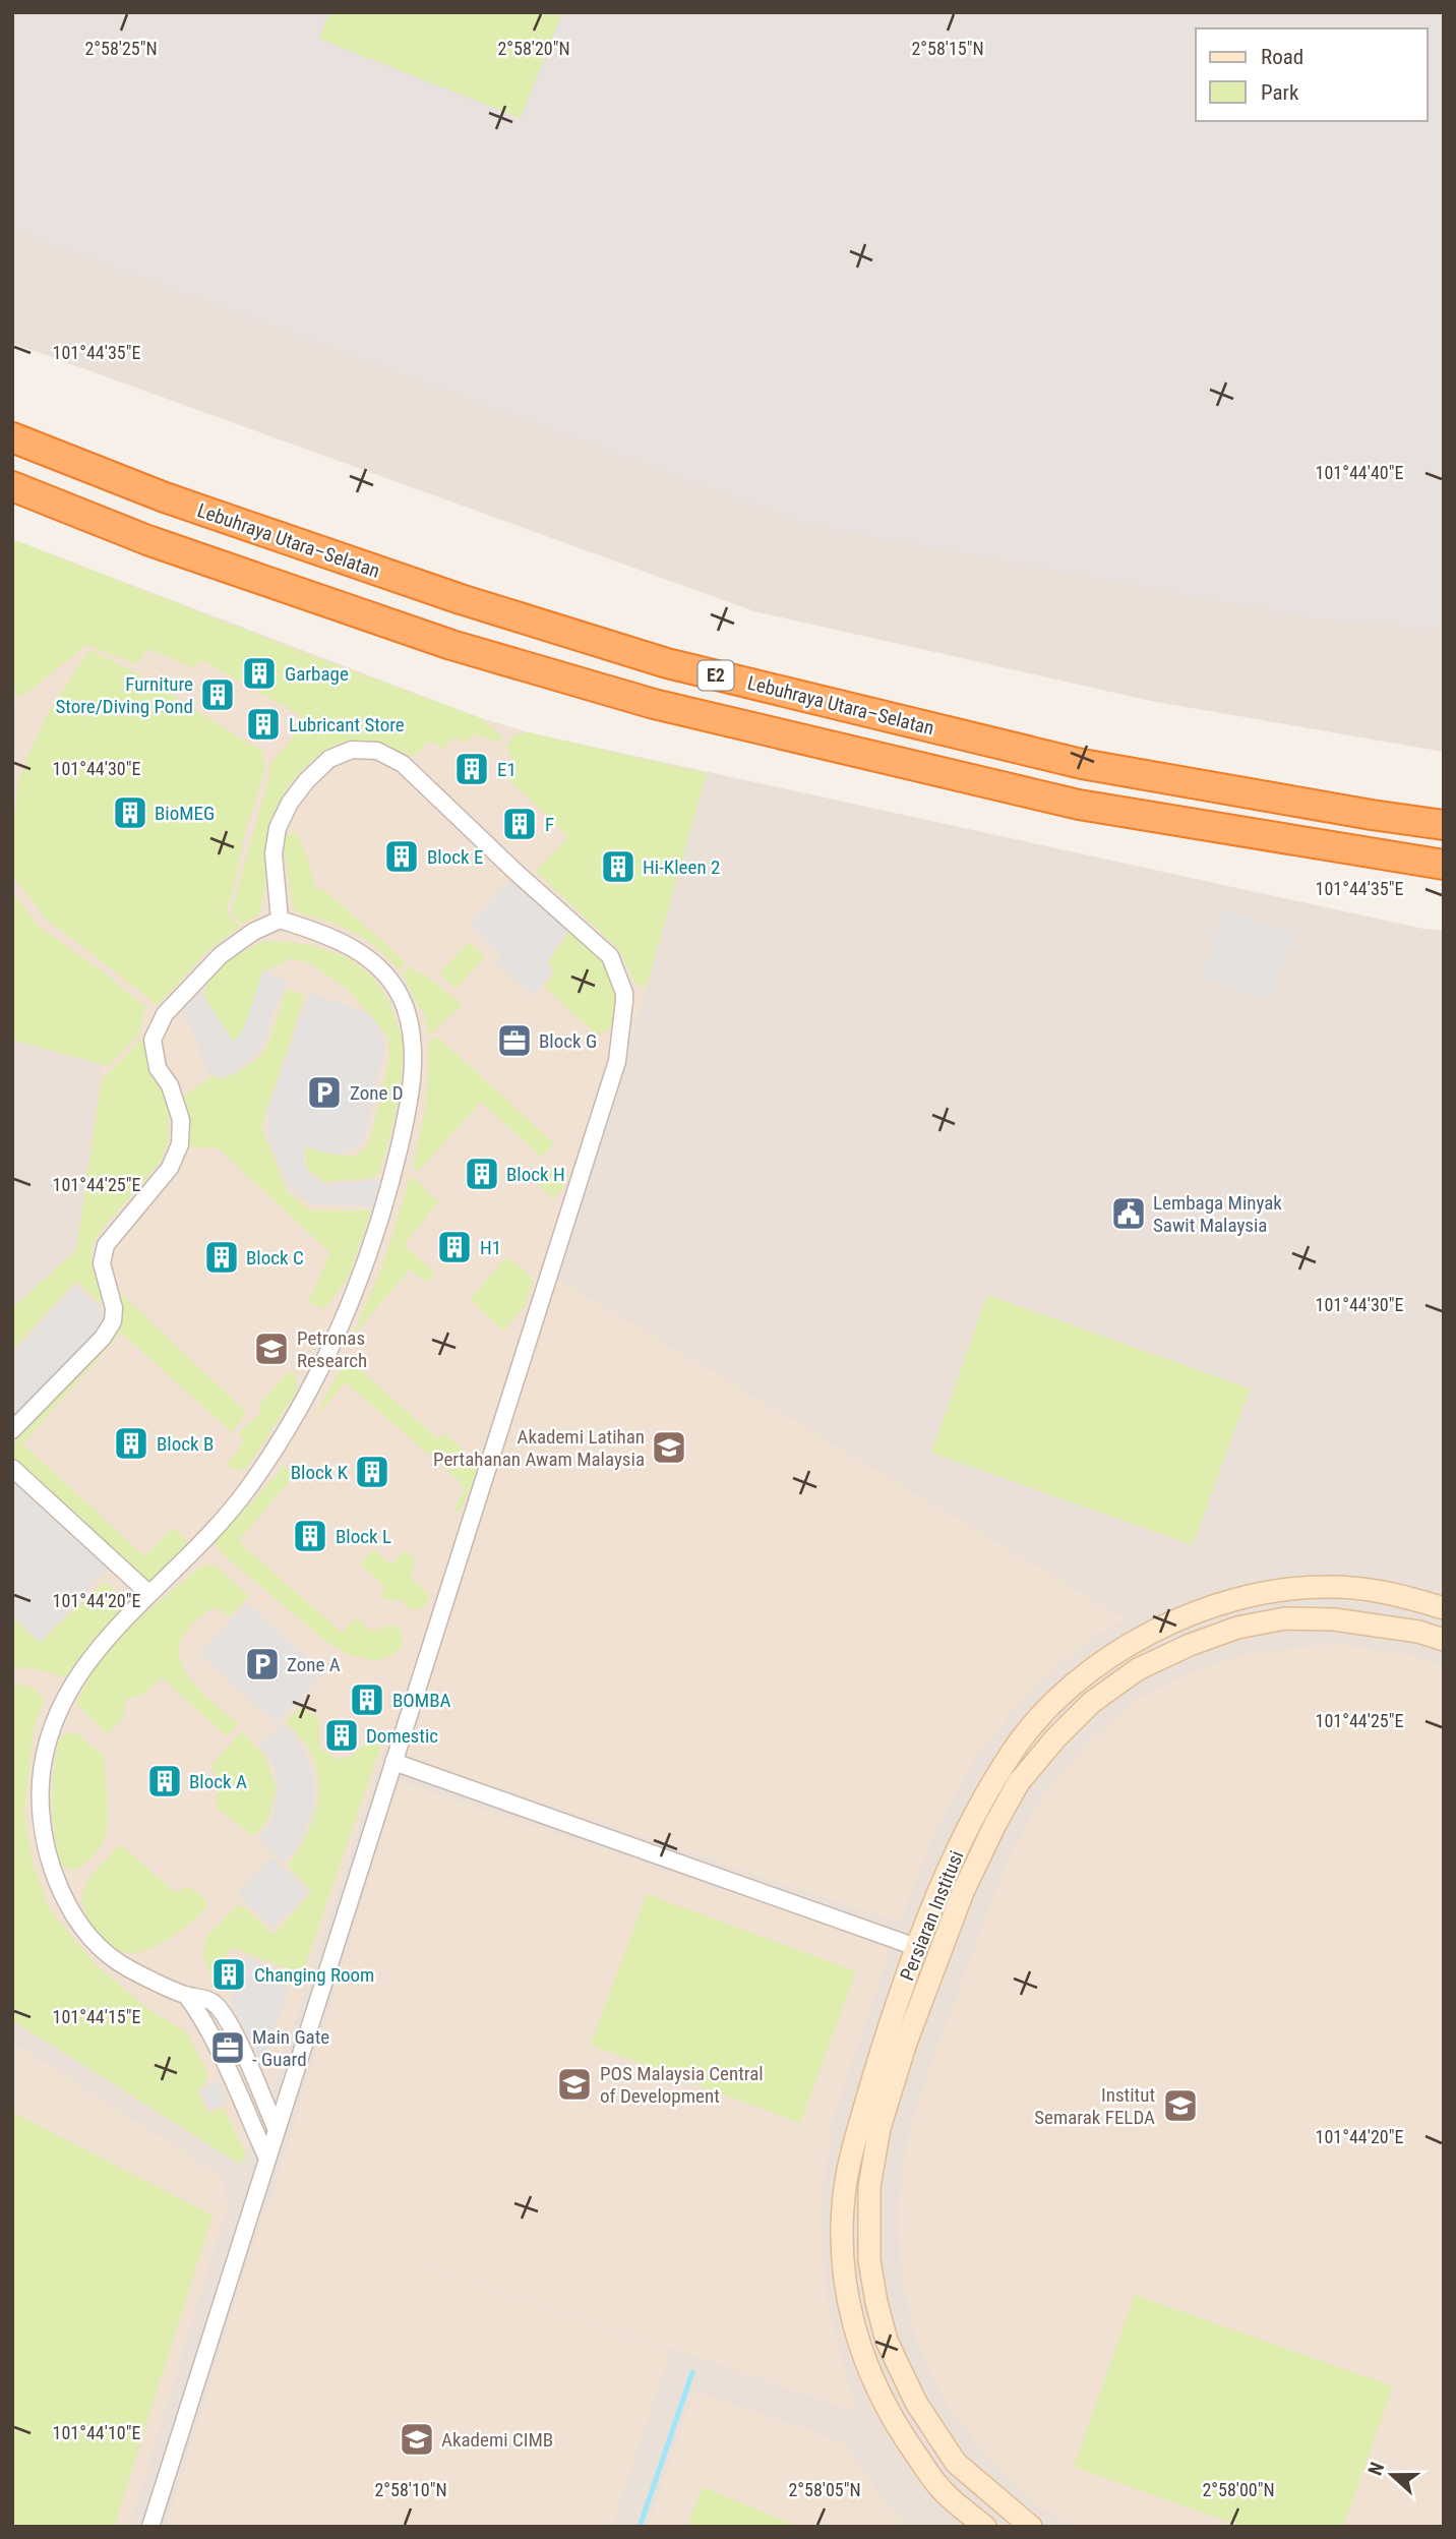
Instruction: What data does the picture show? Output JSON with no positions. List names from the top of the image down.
{
  "streets": {
    "highway": ["Lebuhraya Utara–Selatan", "E2"],
    "street": ["Persiaran Institusi"]
  },
  "places": {
    "building": [
      "Garbage",
      "Furniture Store/Diving Pond",
      "Lubricant Store",
      "E1",
      "BioMEG",
      "F",
      "Block E",
      "Hi-Kleen 2",
      "Block H",
      "H1",
      "Block C",
      "Block B",
      "Block K",
      "Block L",
      "BOMBA",
      "Domestic",
      "Block A",
      "Changing Room"
    ],
    "office": ["Block G", "Main Gate - Guard"],
    "parking": ["Zone D", "Zone A"],
    "public building": ["Lembaga Minyak Sawit Malaysia"],
    "school or university": [
      "Petronas Research",
      "Akademi Latihan Pertahanan Awam Malaysia",
      "POS Malaysia Central of Development",
      "Institut Semarak FELDA",
      "Akademi CIMB"
    ]
  },
  "legend": ["Road", "Park"],
  "north": "left",
  "coordinates": [
    "2°58'20\"N",
    "2°58'25\"N",
    "2°58'15\"N",
    "101°44'35\"E",
    "101°44'40\"E",
    "101°44'30\"E",
    "101°44'25\"E",
    "101°44'20\"E",
    "101°44'15\"E",
    "101°44'10\"E",
    "2°58'10\"N",
    "2°58'05\"N",
    "2°58'00\"N"
  ]
}
